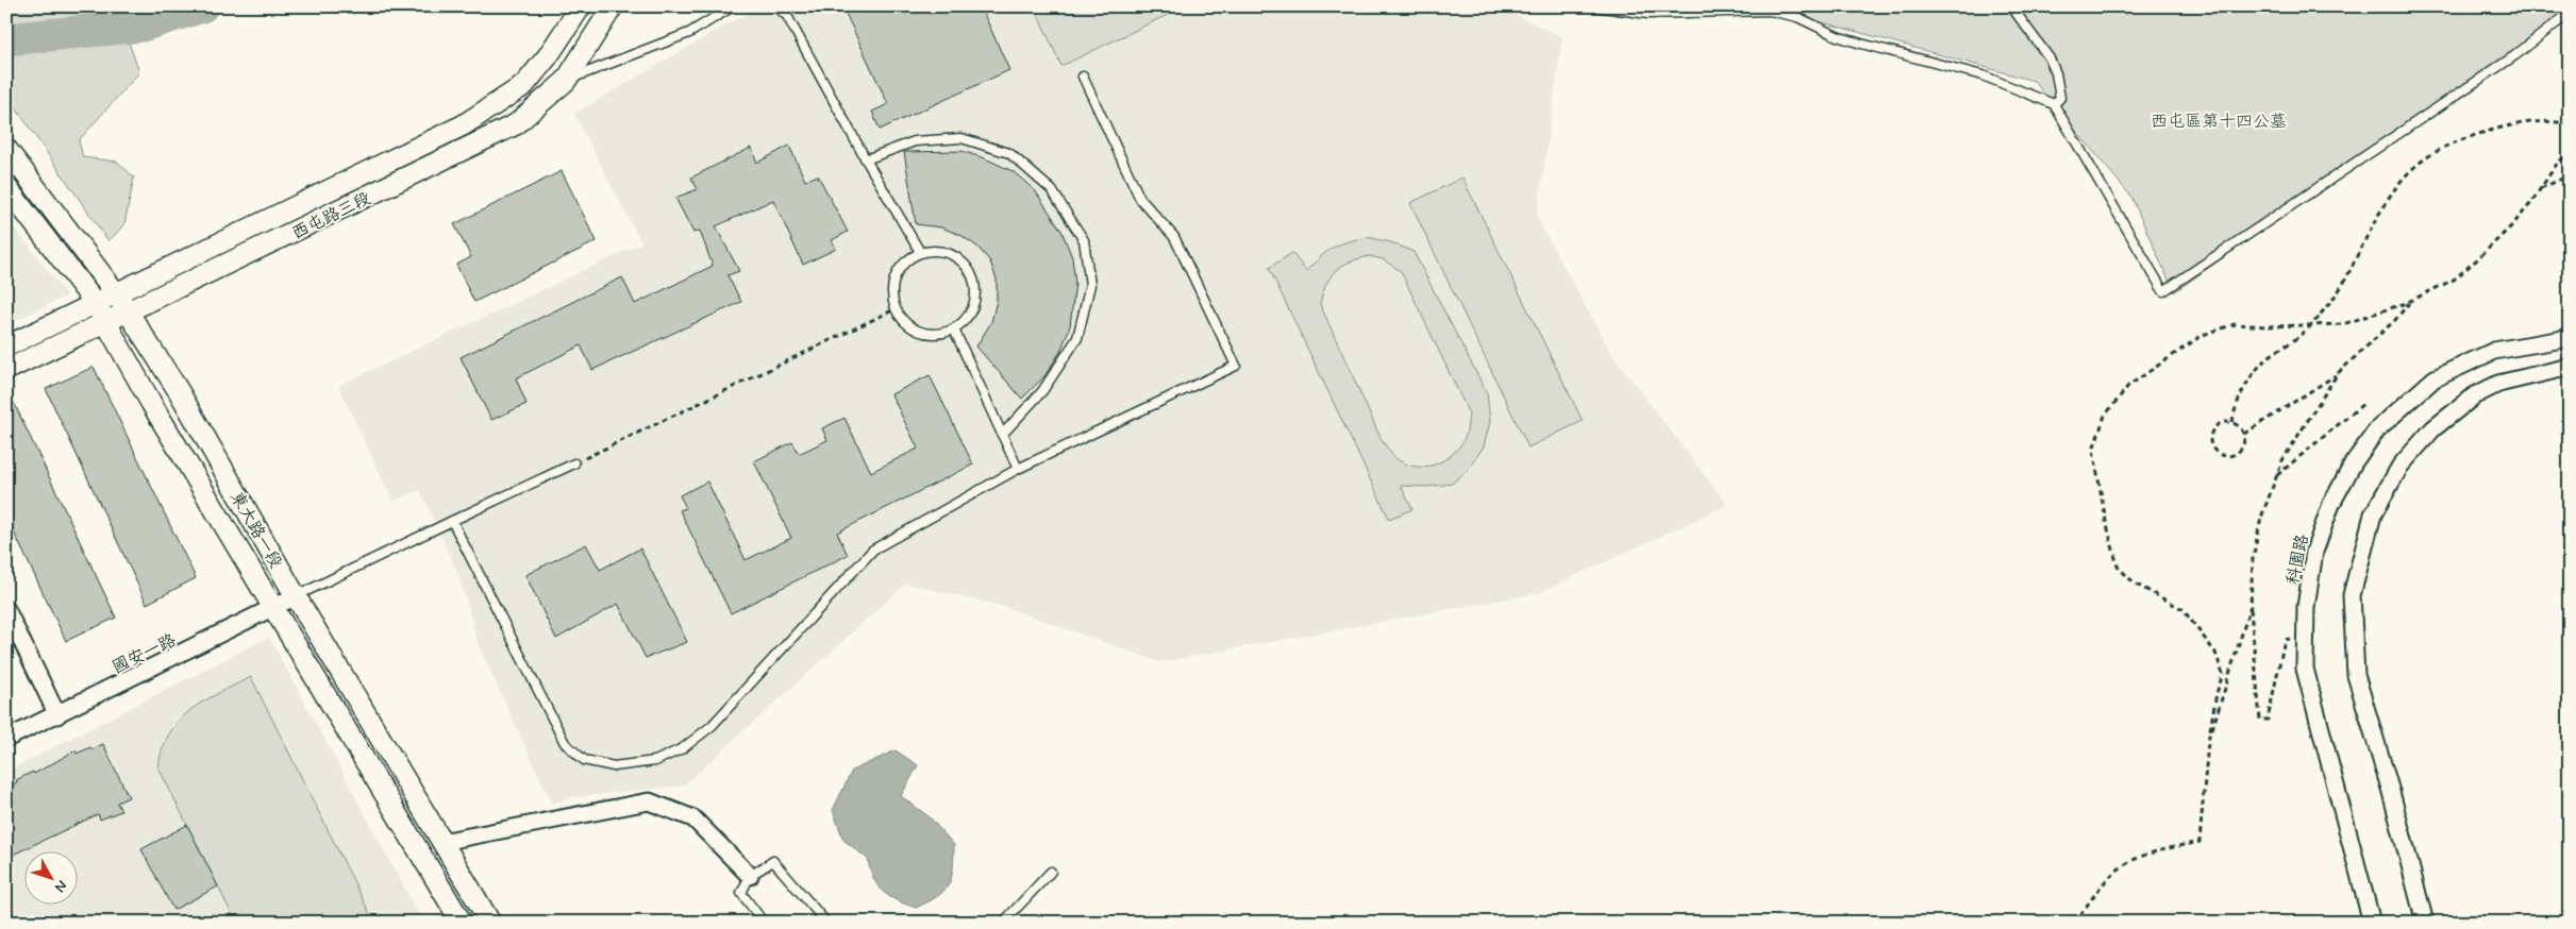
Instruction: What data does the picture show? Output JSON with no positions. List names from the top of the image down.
{
  "streets": {
    "street": [
      "西屯路三段",
      "東大路一段",
      "科園路",
      "國安一路"
    ]
  },
  "crossings": [
    ["西屯路三段", "東大路一段"],
    ["東大路一段", "國安一路"]
  ],
  "parks": ["西屯區第十四公墓"],
  "north": "bottom right"
}
